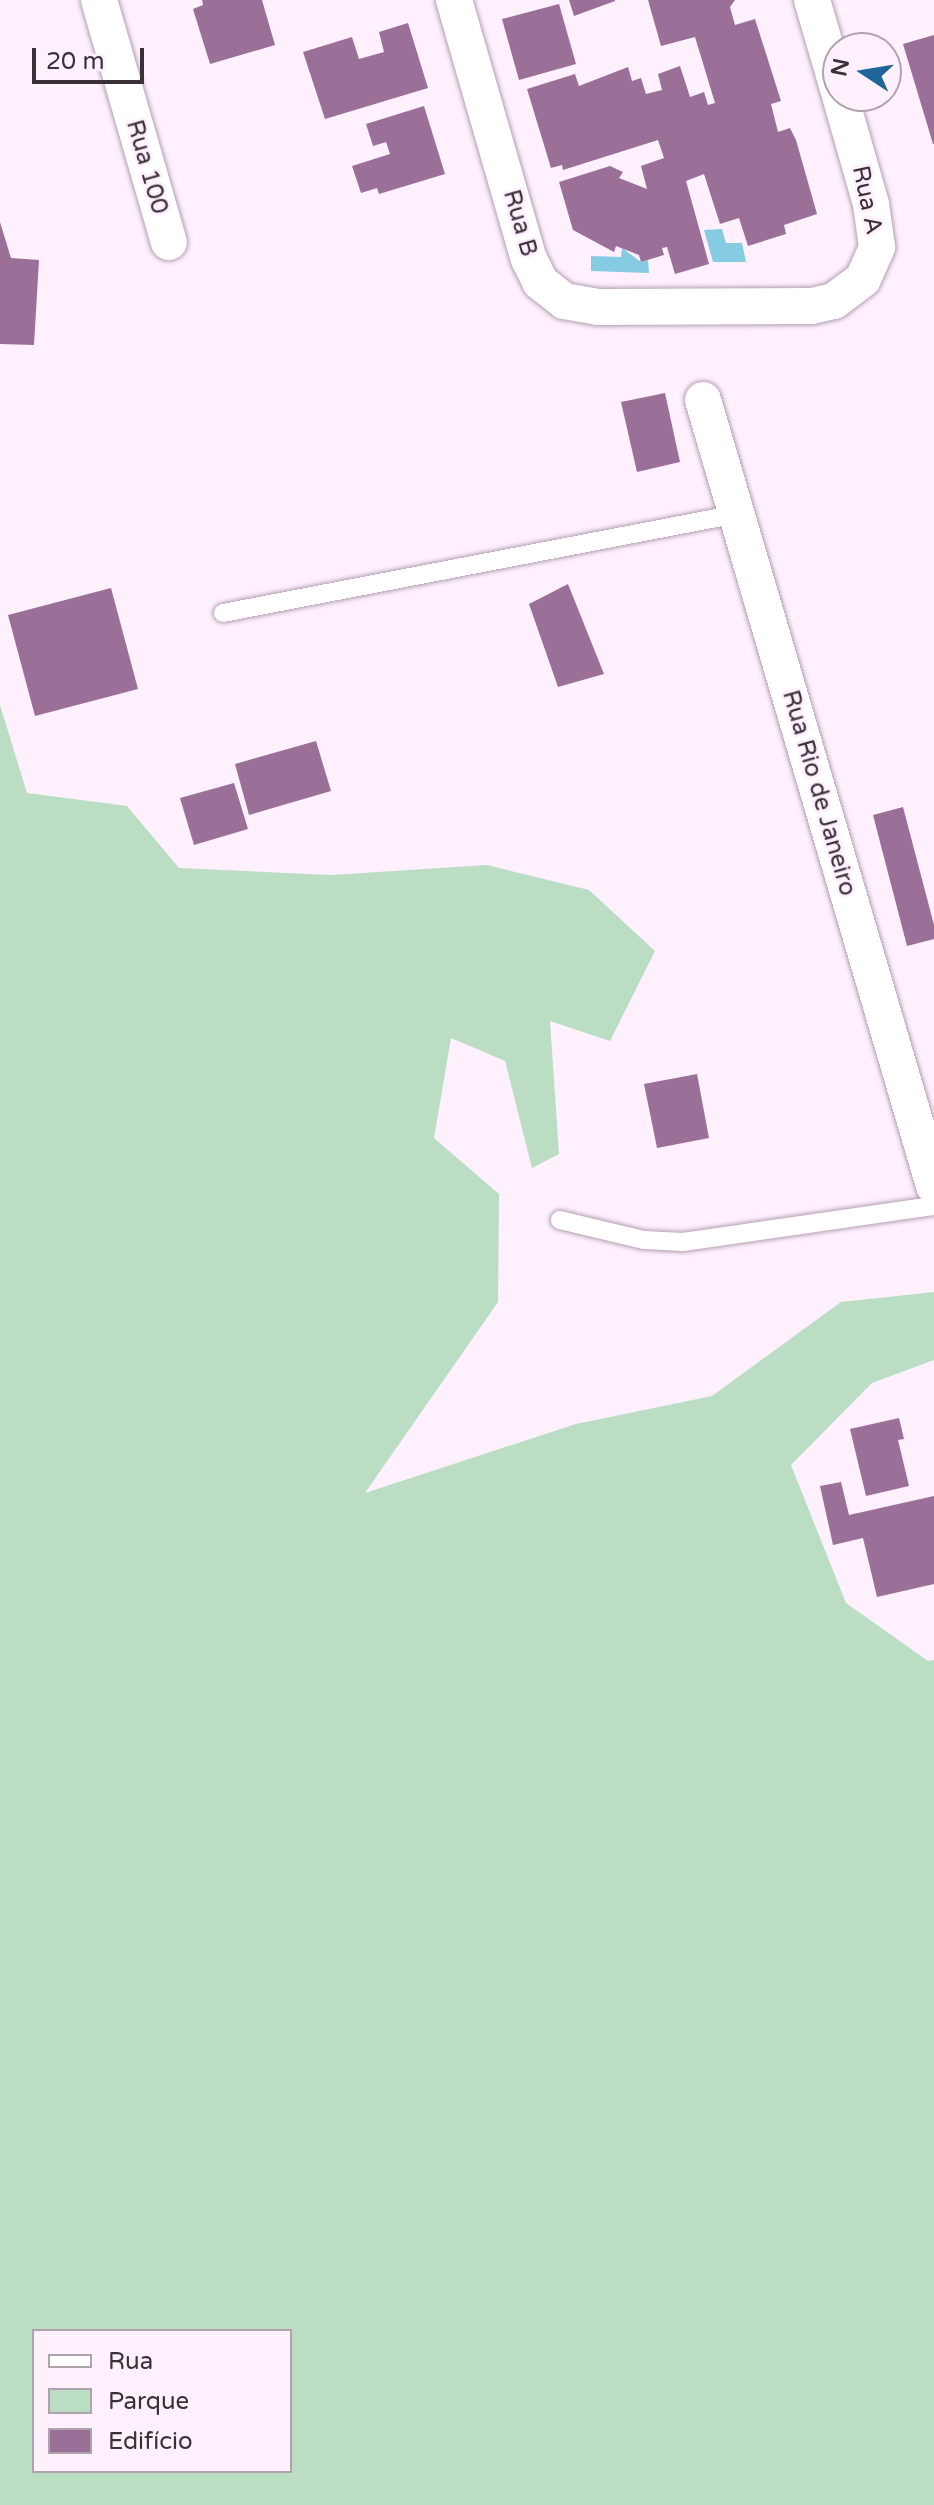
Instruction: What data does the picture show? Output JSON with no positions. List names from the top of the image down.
{
  "streets": {
    "street": [
      "Rua 100",
      "Rua A",
      "Rua B",
      "Rua Rio de Janeiro"
    ]
  },
  "crossings": [
    ["Rua A", "Rua B"]
  ],
  "legend": ["Rua", "Parque", "Edifício"],
  "scale_bar": "20 m",
  "north": "left"
}
